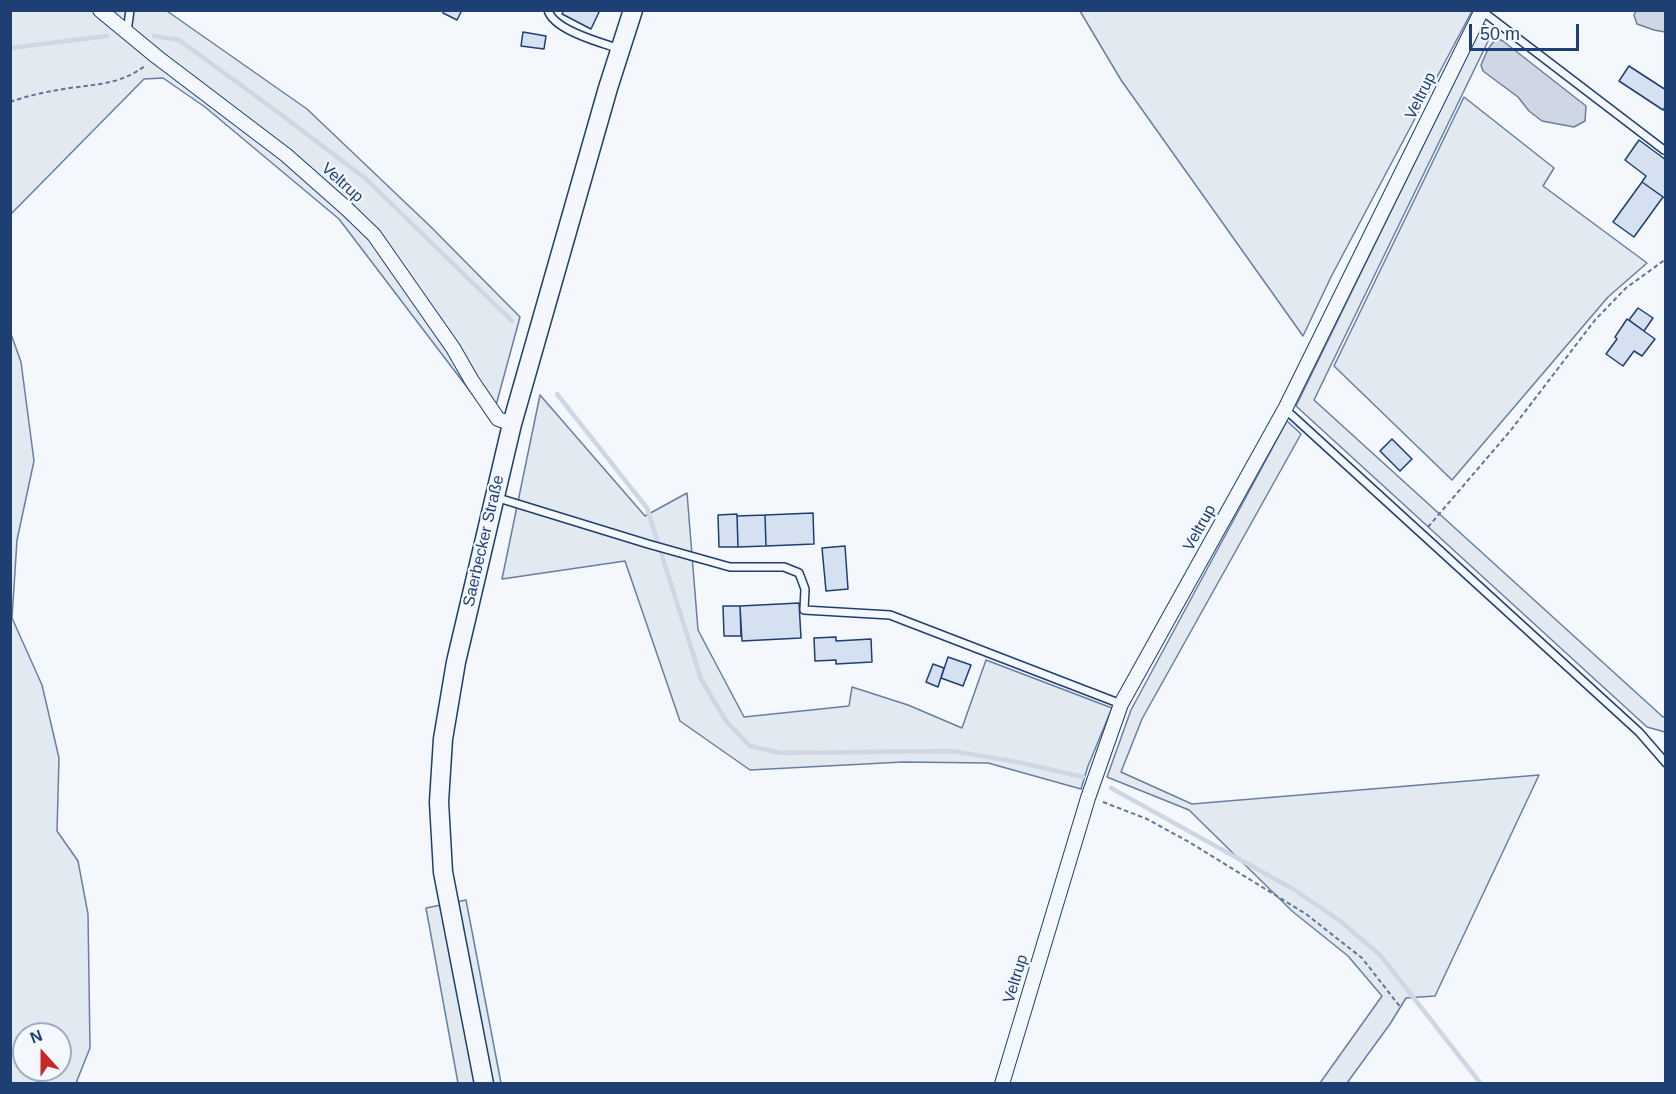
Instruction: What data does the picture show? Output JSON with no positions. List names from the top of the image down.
{
  "streets": {
    "main road": ["Saerbecker Straße"],
    "street": ["Veltrup"]
  },
  "crossings": [
    ["Veltrup", "Saerbecker Straße"]
  ],
  "scale_bar": "50 m",
  "north": "top"
}
